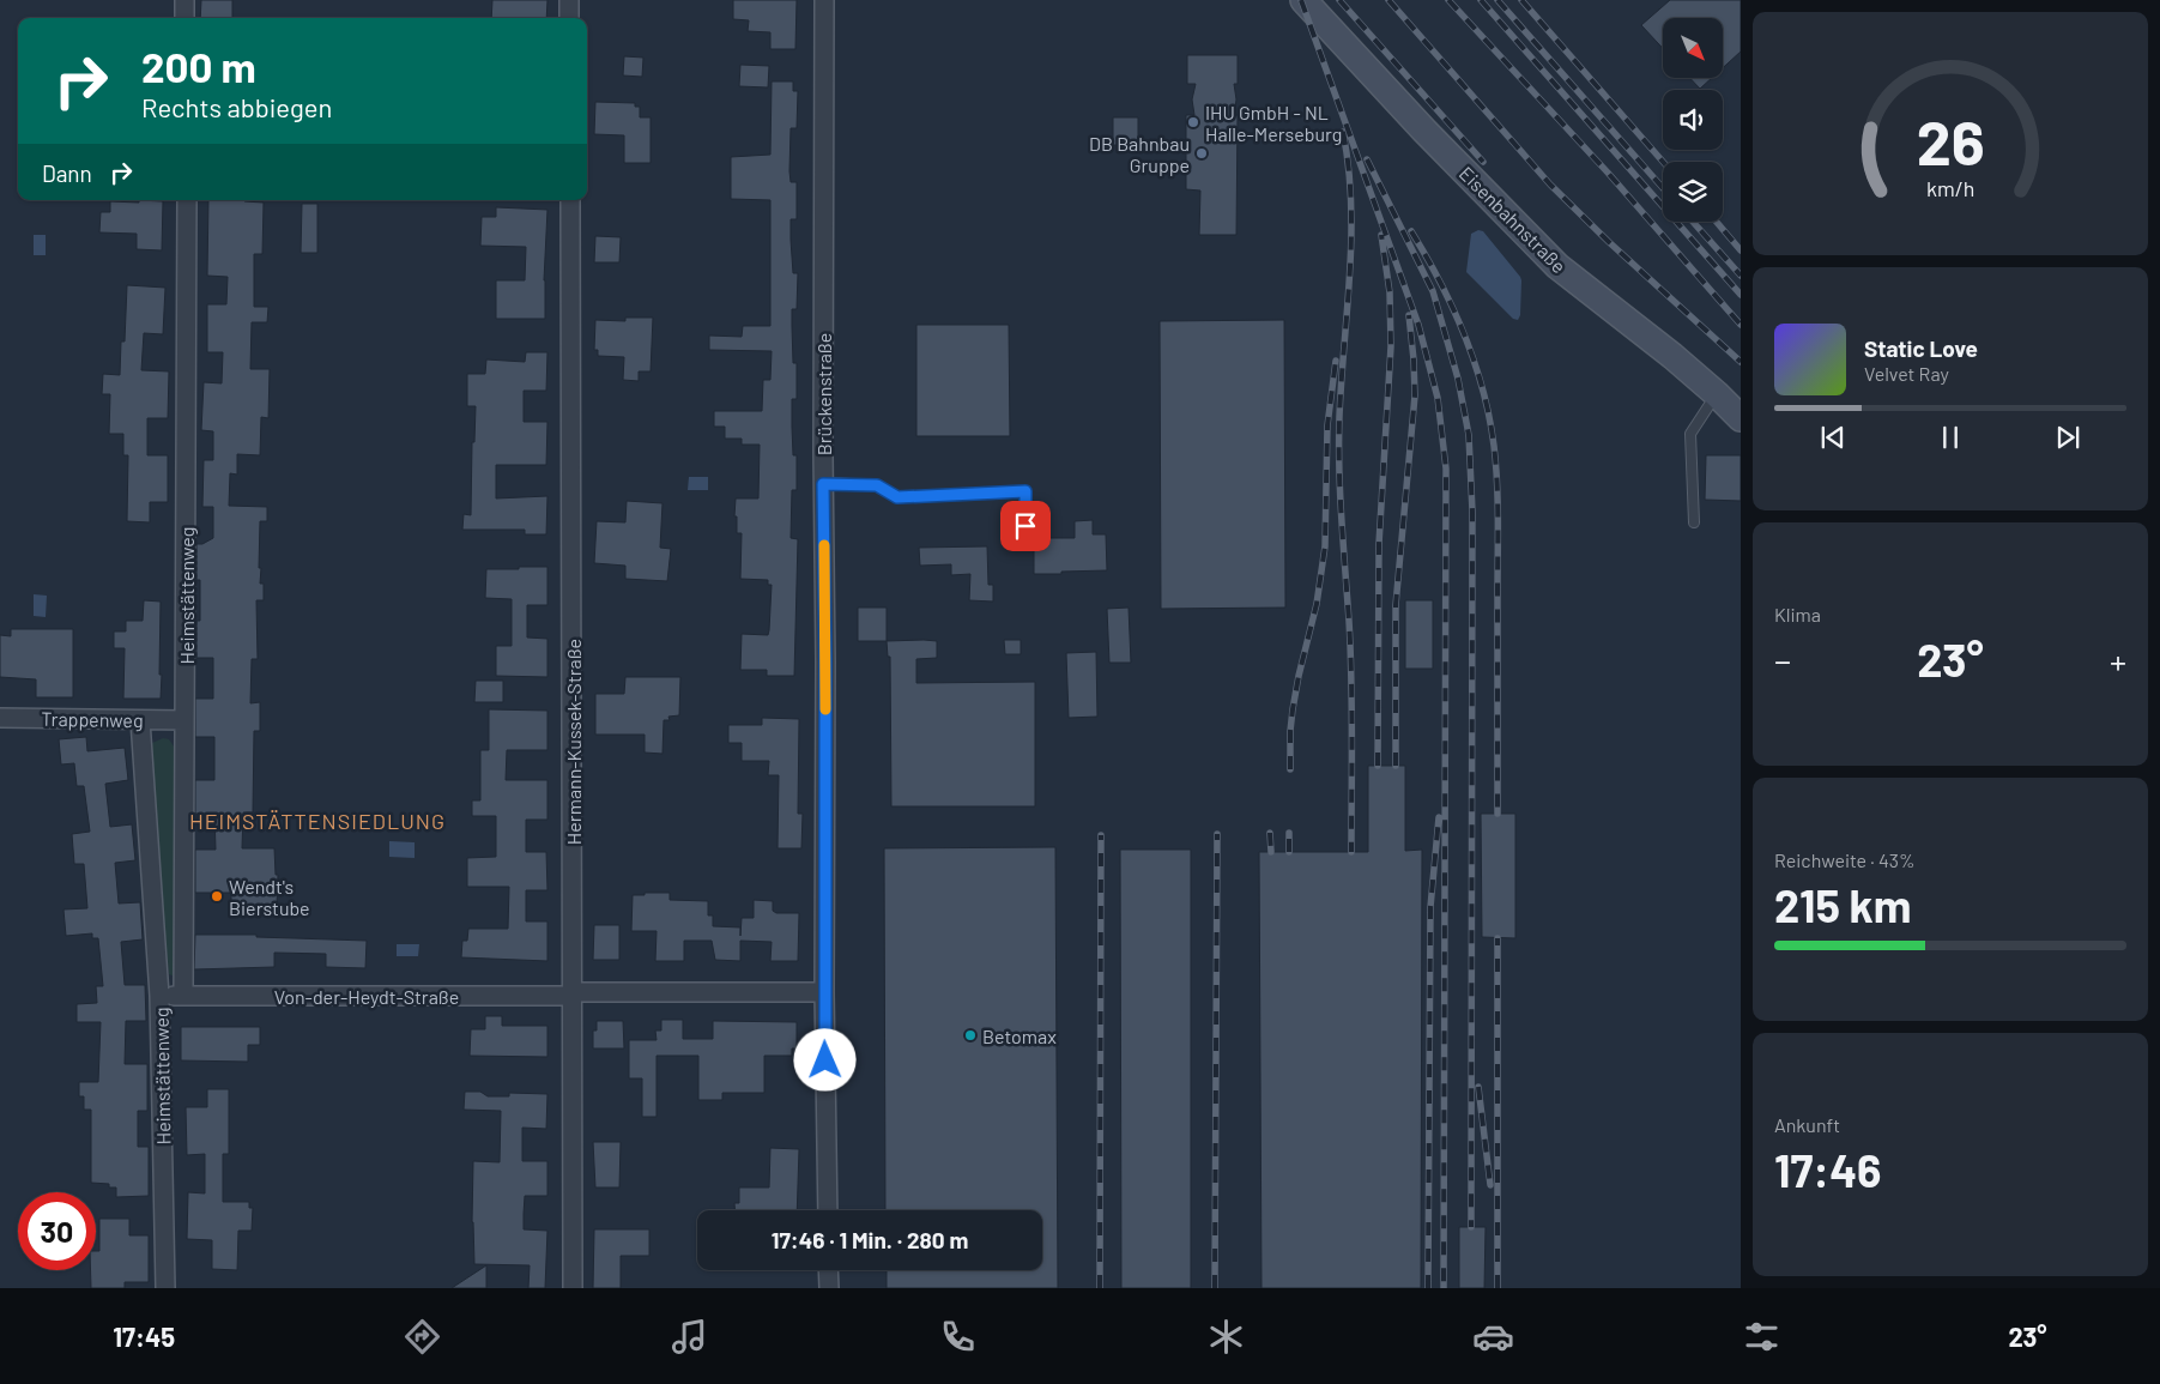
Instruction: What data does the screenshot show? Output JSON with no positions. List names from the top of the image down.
{
  "streets": {
    "street": [
      "Eisenbahnstraße",
      "Brückenstraße",
      "Heimstättenweg",
      "Trappenweg",
      "Hermann-Kussek-Straße",
      "Von-der-Heydt-Straße"
    ]
  },
  "crossings": [
    ["Brückenstraße", "Von-der-Heydt-Straße"],
    ["Heimstättenweg", "Trappenweg"],
    ["Heimstättenweg", "Von-der-Heydt-Straße"],
    ["Hermann-Kussek-Straße", "Von-der-Heydt-Straße"]
  ],
  "districts": ["HEIMSTÄTTENSIEDLUNG"],
  "places": [
    "IHU GmbH - NL Halle-Merseburg",
    "DB Bahnbau Gruppe",
    "Wendt's Bierstube",
    "Betomax"
  ],
  "north": "bottom right",
  "page": {
    "turn": ["200 m", "Rechts abbiegen"],
    "then": "Dann",
    "song": ["Static Love", "Velvet Ray"],
    "tile": [
      "Klima",
      ["Reichweite · 43%", "215 km"],
      ["Ankunft", "17:46"]
    ],
    "heat": ["−", "23°", "+"],
    "limit": "30",
    "trip": "17:46 · 1 Min. · 280 m",
    "tabs": ["17:45", "23°"],
    "gauge": ["26", "km/h"]
  }
}
